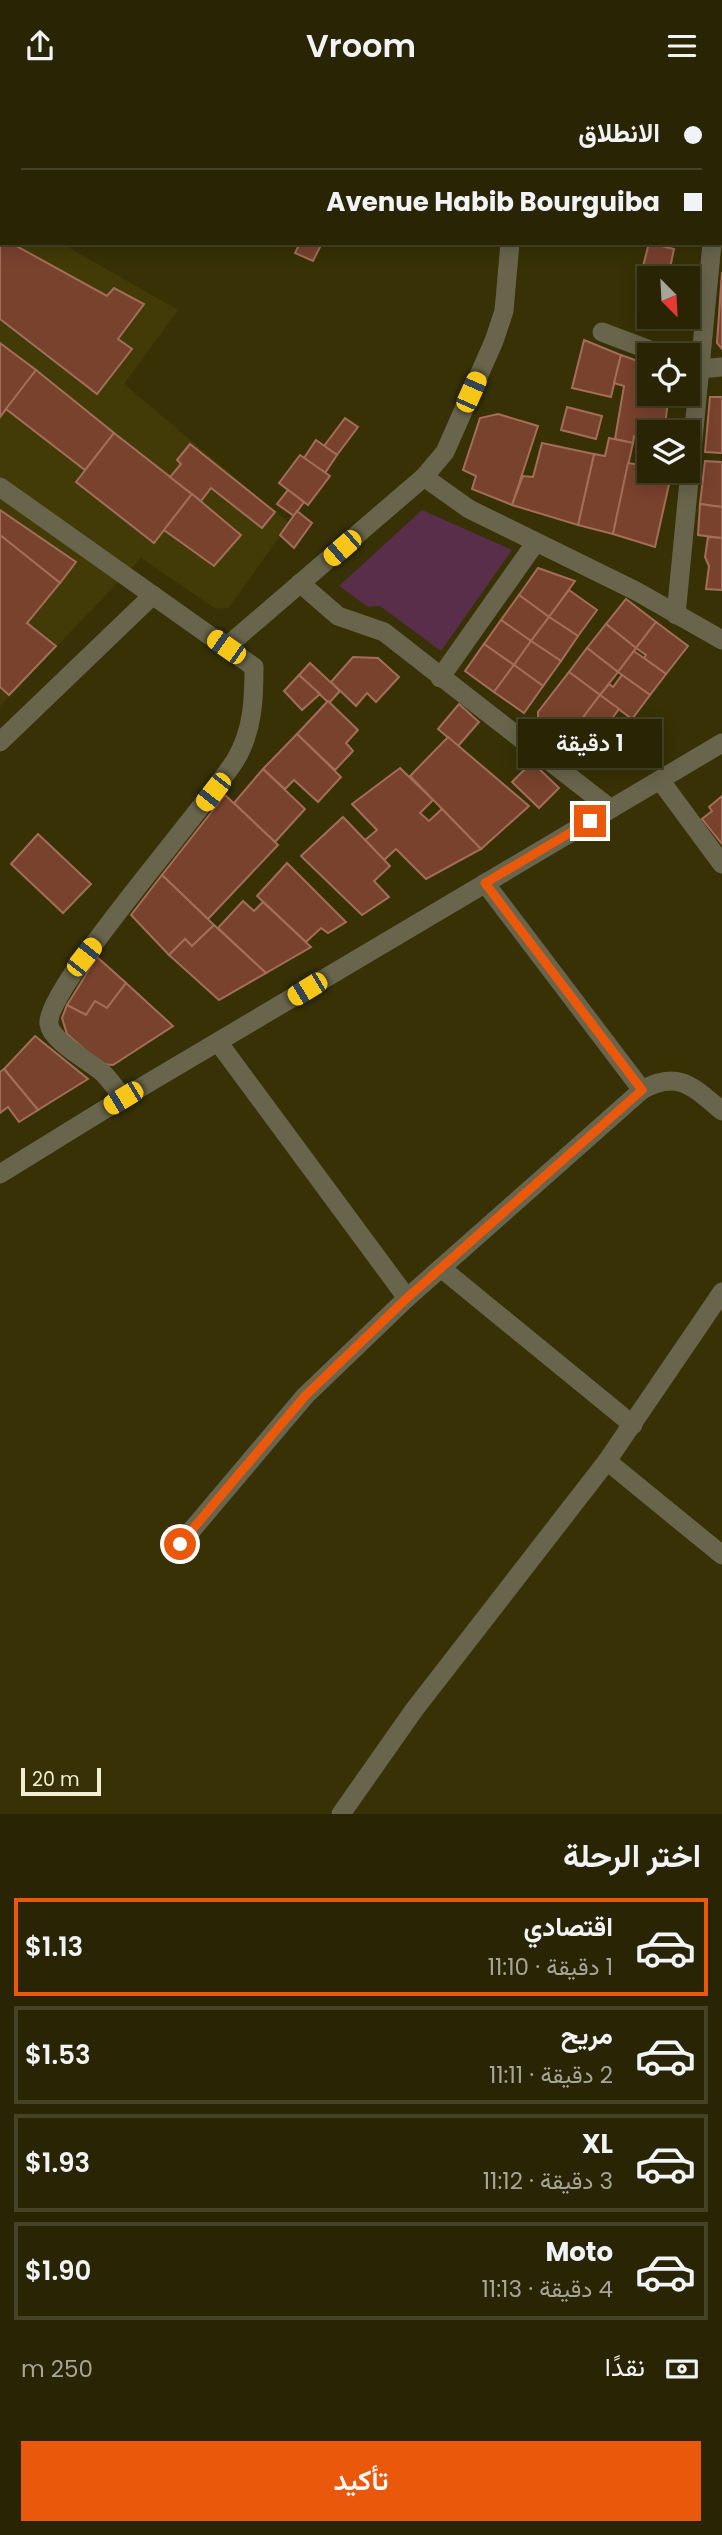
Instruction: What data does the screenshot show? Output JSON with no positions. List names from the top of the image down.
{
  "scale_bar": "20 m",
  "north": "bottom right",
  "page": {
    "header": "Vroom",
    "banner": ["الانطلاق", "Avenue Habib Bourguiba"],
    "bubble": "1 دقيقة",
    "scale": "20 m",
    "heading": "اختر الرحلة",
    "list": [
      {
        "name": "اقتصادي",
        "note": "1 دقيقة · 11:10",
        "value": "$1.13"
      },
      {
        "name": "مريح",
        "note": "2 دقيقة · 11:11",
        "value": "$1.53"
      },
      {
        "name": "XL",
        "note": "3 دقيقة · 11:12",
        "value": "$1.93"
      },
      {
        "name": "Moto",
        "note": "4 دقيقة · 11:13",
        "value": "$1.90"
      }
    ],
    "pay": ["نقدًا", "250 m"],
    "buttons": "تأكيد"
  }
}
